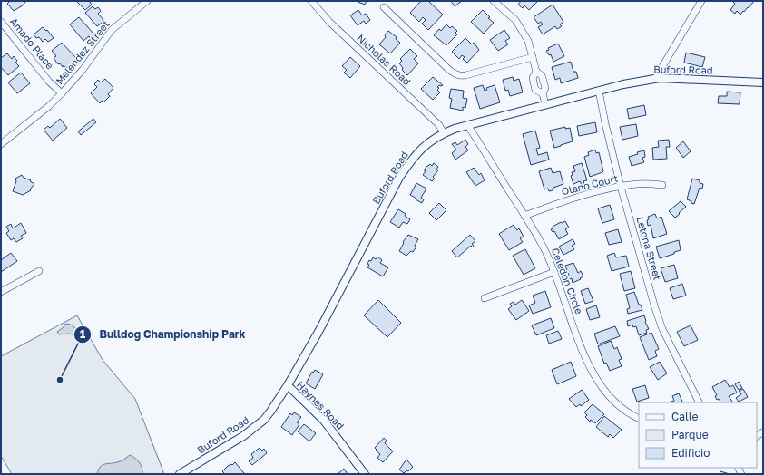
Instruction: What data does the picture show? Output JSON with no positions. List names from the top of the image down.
{
  "streets": {
    "street": [
      "Amado Place",
      "Melendez Street",
      "Nicholas Road",
      "Buford Road",
      "Olano Court",
      "Letona Street",
      "Celedon Circle",
      "Haynes Road"
    ]
  },
  "crossings": [
    ["Amado Place", "Melendez Street"],
    ["Nicholas Road", "Buford Road"],
    ["Buford Road", "Letona Street"],
    ["Buford Road", "Celedon Circle"],
    ["Buford Road", "Haynes Road"],
    ["Olano Court", "Letona Street"],
    ["Olano Court", "Celedon Circle"]
  ],
  "places": ["Bulldog Championship Park"],
  "legend": ["Calle", "Parque", "Edificio"]
}
